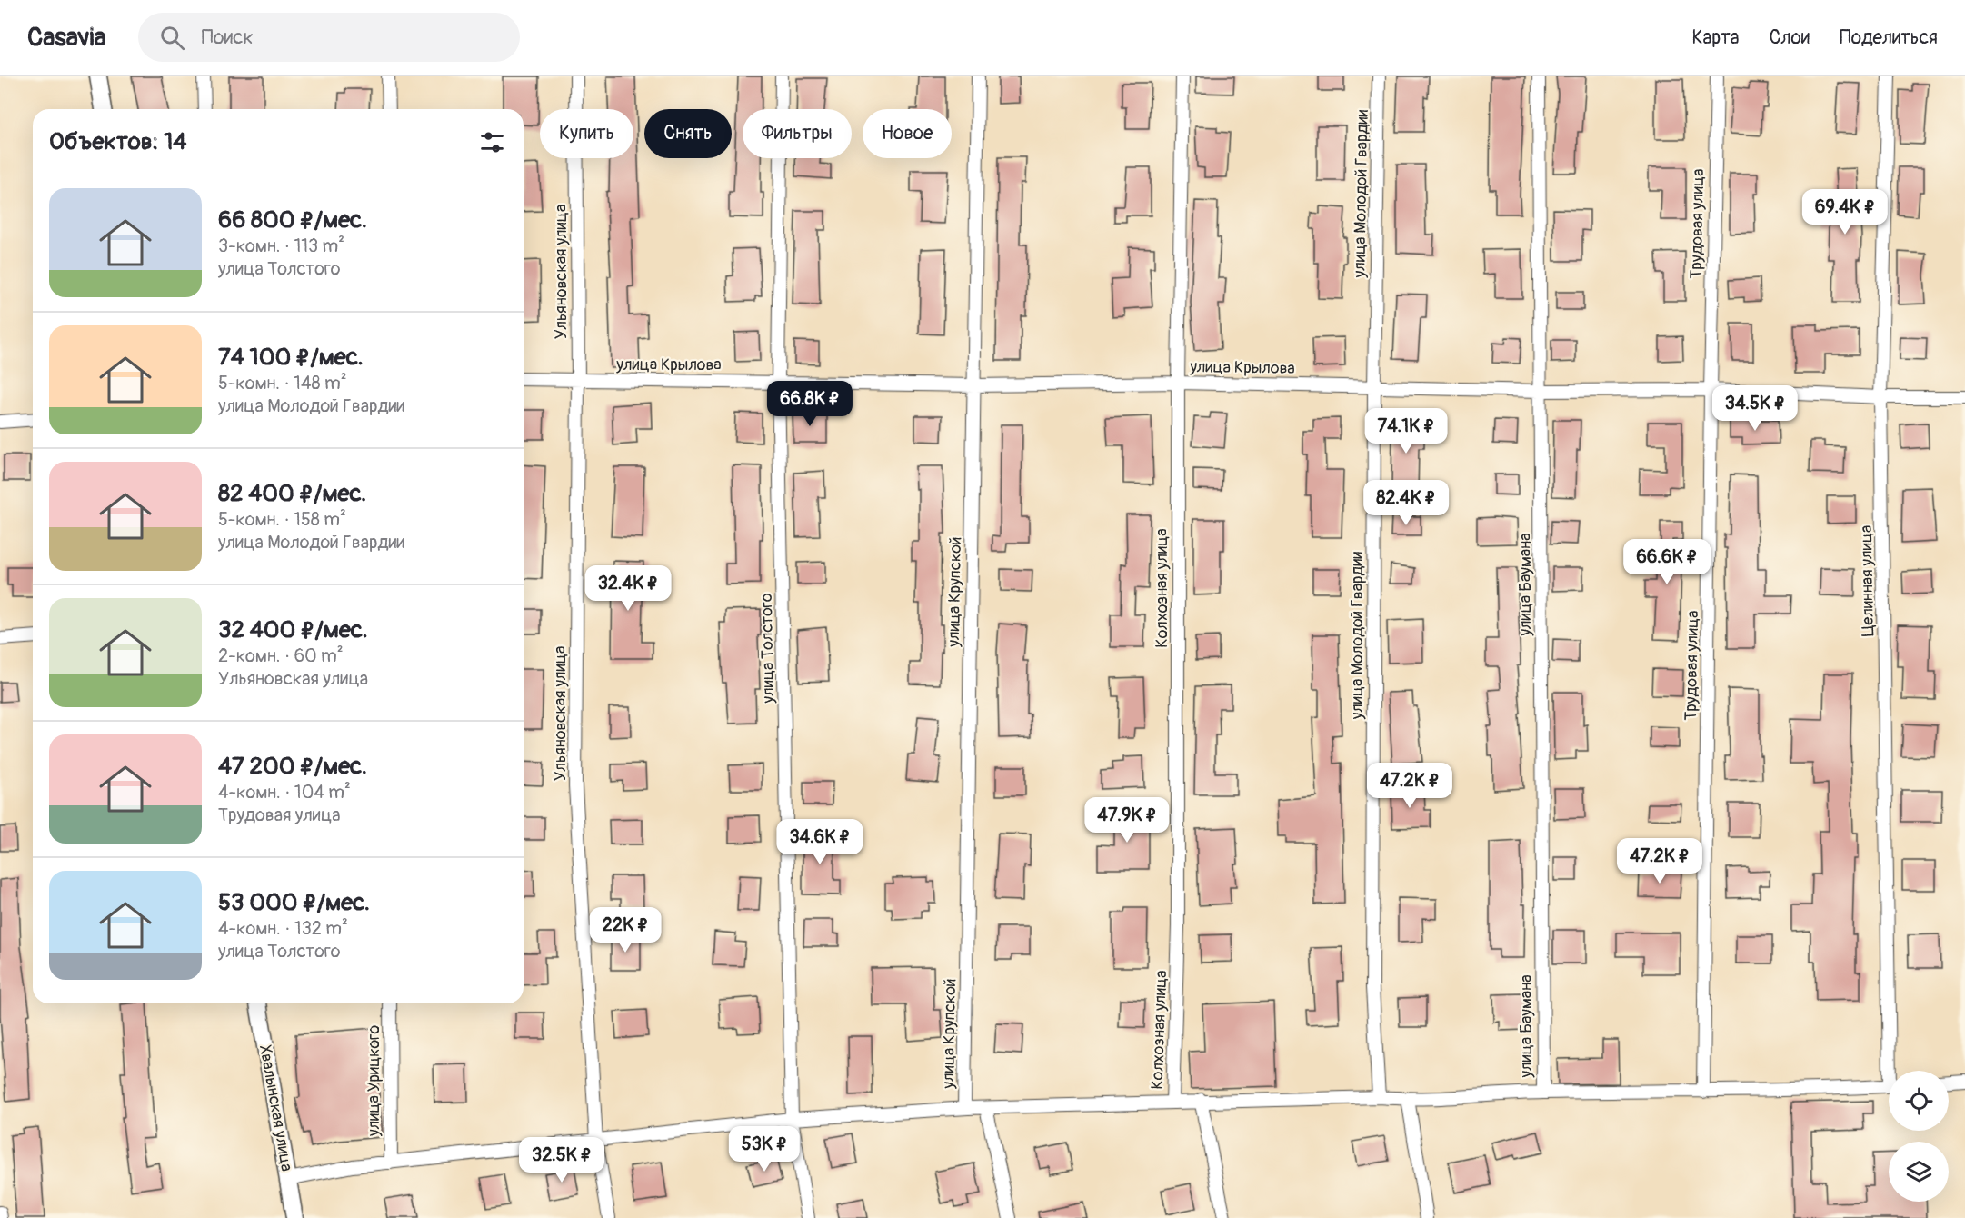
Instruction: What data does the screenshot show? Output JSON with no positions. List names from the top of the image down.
{
  "streets": {
    "street": [
      "улица Молодой Гвардии",
      "Трудовая улица",
      "Ульяновская улица",
      "улица Крылова",
      "Целинная улица",
      "улица Баумана",
      "Колхозная улица",
      "улица Крупской",
      "улица Толстого",
      "улица Урицкого",
      "Хвалынская улица"
    ]
  },
  "crossings": [
    ["улица Молодой Гвардии", "улица Крылова"],
    ["Трудовая улица", "улица Крылова"],
    ["Ульяновская улица", "улица Крылова"],
    ["улица Крылова", "Целинная улица"],
    ["улица Крылова", "улица Баумана"],
    ["улица Крылова", "Колхозная улица"],
    ["улица Крылова", "улица Крупской"],
    ["улица Крылова", "улица Толстого"]
  ],
  "page": {
    "header": "Casavia",
    "search": "Поиск",
    "nav": ["Карта", "Слои", "Поделиться"],
    "chip": [
      "Купить",
      "Снять",
      "Фильтры",
      "Новое"
    ],
    "heading": "Объектов: 14",
    "list": [
      {
        "name": "66 800 ₽/мес.",
        "note": "3-комн. · 113 m² · улица Толстого"
      },
      {
        "name": "74 100 ₽/мес.",
        "note": "5-комн. · 148 m² · улица Молодой Гвардии"
      },
      {
        "name": "82 400 ₽/мес.",
        "note": "5-комн. · 158 m² · улица Молодой Гвардии"
      },
      {
        "name": "32 400 ₽/мес.",
        "note": "2-комн. · 60 m² · Ульяновская улица"
      },
      {
        "name": "47 200 ₽/мес.",
        "note": "4-комн. · 104 m² · Трудовая улица"
      },
      {
        "name": "53 000 ₽/мес.",
        "note": "4-комн. · 132 m² · улица Толстого"
      }
    ],
    "price": [
      "69.4K ₽",
      "66.8K ₽",
      "34.5K ₽",
      "74.1K ₽",
      "82.4K ₽",
      "66.6K ₽",
      "32.4K ₽",
      "47.2K ₽",
      "47.9K ₽",
      "34.6K ₽",
      "47.2K ₽",
      "22K ₽",
      "53K ₽",
      "32.5K ₽"
    ]
  }
}
